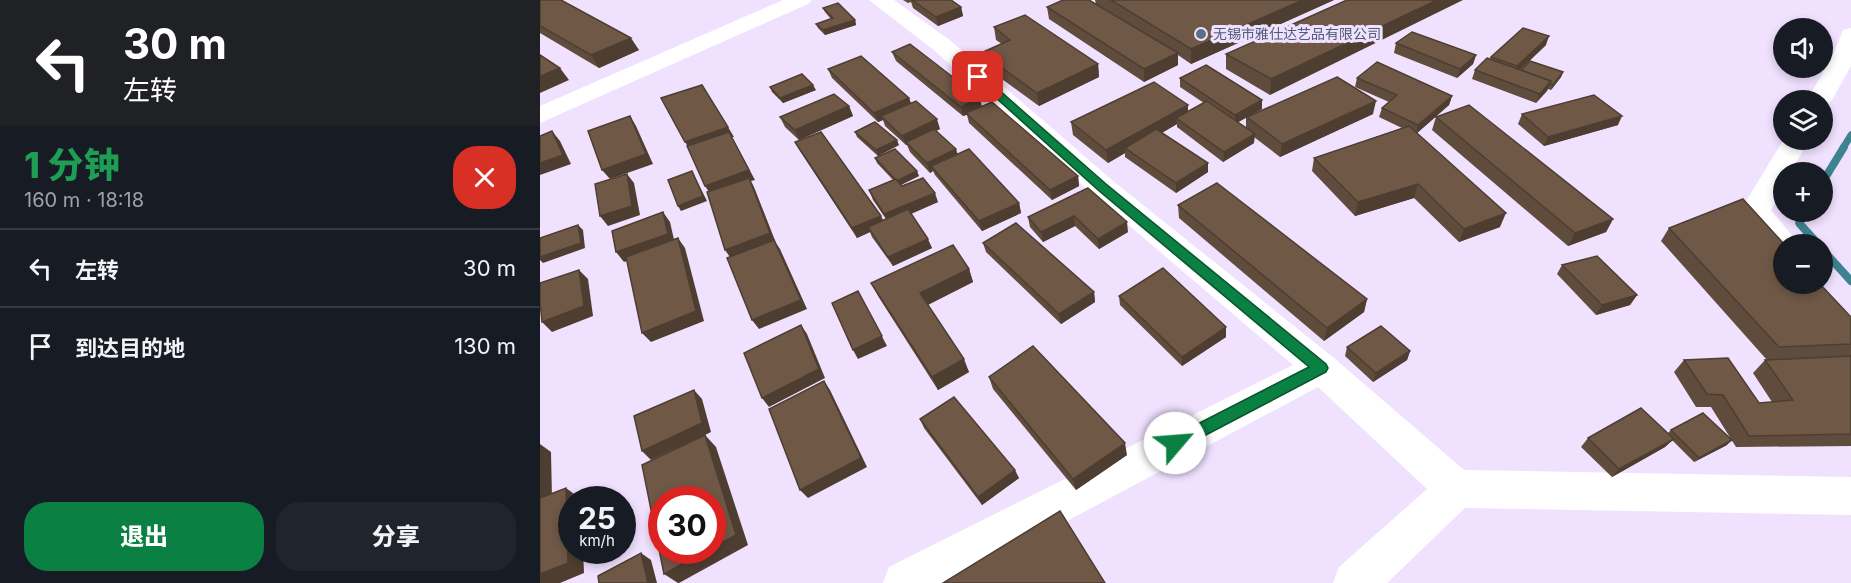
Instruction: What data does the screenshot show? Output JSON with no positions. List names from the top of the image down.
{
  "places": ["无锡市雅仕达艺品有限公司"],
  "page": {
    "turn": ["30 m", "左转"],
    "map_buttons": ["+", "−"],
    "heading": ["1 分钟", "160 m · 18:18"],
    "list": [
      {
        "name": "左转",
        "value": "30 m"
      },
      {
        "name": "到达目的地",
        "value": "130 m"
      }
    ],
    "speed": "25 km/h",
    "limit": "30",
    "buttons": ["退出", "分享"]
  }
}
